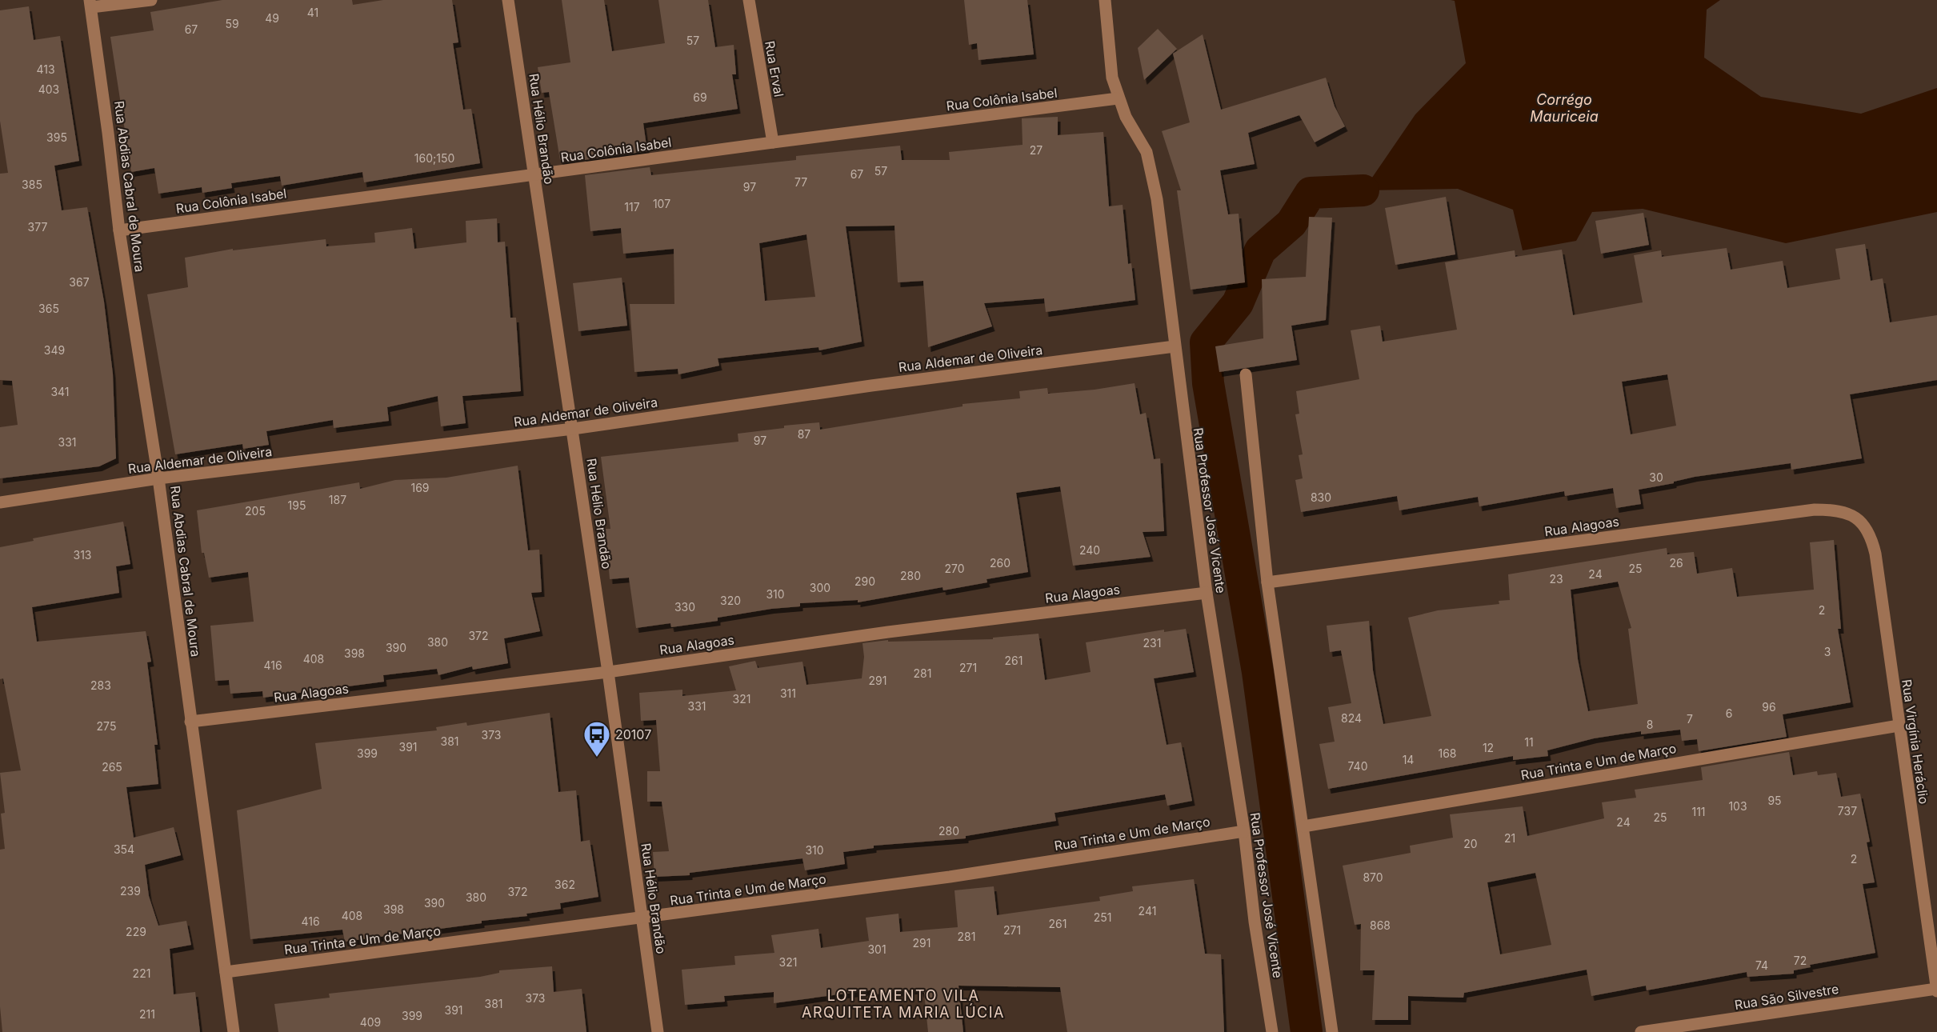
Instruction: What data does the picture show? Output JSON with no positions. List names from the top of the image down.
{
  "streets": {
    "street": [
      "Rua Erval",
      "Rua Colônia Isabel",
      "Rua Hélio Brandão",
      "Rua Abdias Cabral de Moura",
      "Rua Aldemar de Oliveira",
      "Rua Professor José Vicente",
      "Rua Alagoas",
      "Rua Virgínia Heráclio",
      "Rua Trinta e Um de Março",
      "Rua São Silvestre"
    ]
  },
  "crossings": [
    ["Rua Erval", "Rua Colônia Isabel"],
    ["Rua Colônia Isabel", "Rua Hélio Brandão"],
    ["Rua Colônia Isabel", "Rua Abdias Cabral de Moura"],
    ["Rua Colônia Isabel", "Rua Professor José Vicente"],
    ["Rua Hélio Brandão", "Rua Aldemar de Oliveira"],
    ["Rua Hélio Brandão", "Rua Alagoas"],
    ["Rua Hélio Brandão", "Rua Trinta e Um de Março"],
    ["Rua Abdias Cabral de Moura", "Rua Aldemar de Oliveira"],
    ["Rua Abdias Cabral de Moura", "Rua Alagoas"],
    ["Rua Abdias Cabral de Moura", "Rua Trinta e Um de Março"],
    ["Rua Aldemar de Oliveira", "Rua Professor José Vicente"],
    ["Rua Professor José Vicente", "Rua Alagoas"],
    ["Rua Professor José Vicente", "Rua Trinta e Um de Março"],
    ["Rua Alagoas", "Rua Virgínia Heráclio"],
    ["Rua Virgínia Heráclio", "Rua Trinta e Um de Março"],
    ["Rua Virgínia Heráclio", "Rua São Silvestre"]
  ],
  "districts": ["LOTEAMENTO VILA ARQUITETA MARIA LÚCIA"],
  "water": ["Corrégo Mauriceia"],
  "places": {
    "bus stop": ["20107"]
  },
  "house_numbers": [
    "41",
    "49",
    "59",
    "67",
    "57",
    "413",
    "403",
    "69",
    "395",
    "27",
    "160;150",
    "57",
    "67",
    "77",
    "385",
    "97",
    "107",
    "117",
    "377",
    "367",
    "365",
    "349",
    "341",
    "87",
    "97",
    "331",
    "30",
    "169",
    "830",
    "187",
    "195",
    "205",
    "240",
    "313",
    "260",
    "26",
    "270",
    "25",
    "24",
    "280",
    "23",
    "290",
    "300",
    "310",
    "320",
    "330",
    "2",
    "372",
    "380",
    "231",
    "390",
    "3",
    "398",
    "408",
    "261",
    "416",
    "271",
    "281",
    "291",
    "283",
    "311",
    "321",
    "331",
    "96",
    "6",
    "824",
    "7",
    "8",
    "275",
    "373",
    "381",
    "11",
    "391",
    "12",
    "399",
    "168",
    "14",
    "740",
    "265",
    "95",
    "103",
    "737",
    "111",
    "25",
    "24",
    "280",
    "21",
    "20",
    "354",
    "310",
    "2",
    "870",
    "362",
    "239",
    "372",
    "380",
    "390",
    "398",
    "241",
    "408",
    "251",
    "416",
    "261",
    "868",
    "271",
    "229",
    "281",
    "291",
    "301",
    "72",
    "321",
    "74",
    "221",
    "373",
    "381",
    "391",
    "211",
    "399",
    "409"
  ]
}
